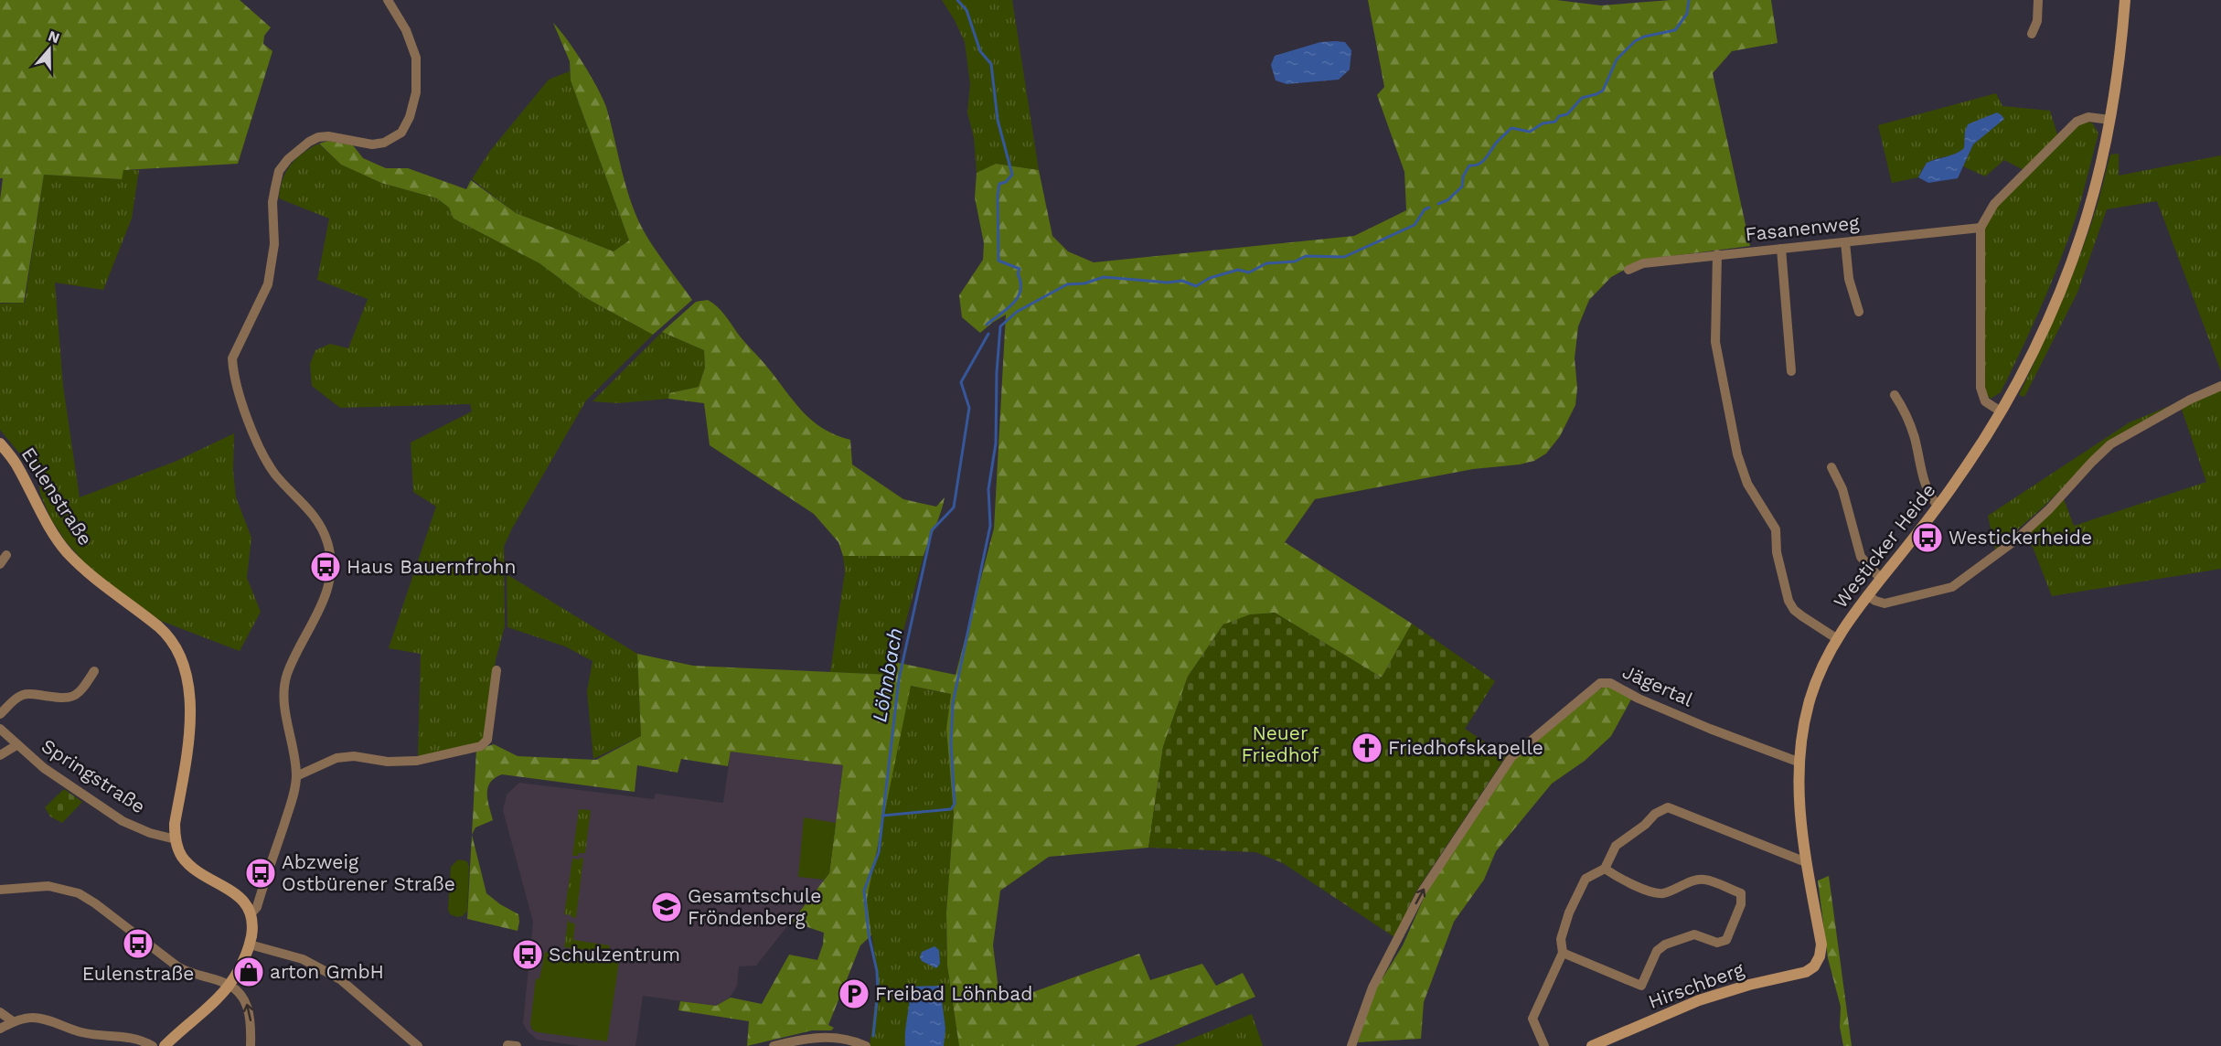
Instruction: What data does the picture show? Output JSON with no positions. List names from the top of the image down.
{
  "streets": {
    "street": [
      "Fasanenweg",
      "Eulenstraße",
      "Westicker Heide",
      "Jägertal",
      "Springstraße",
      "Hirschberg"
    ]
  },
  "crossings": [
    ["Eulenstraße", "Springstraße"],
    ["Westicker Heide", "Jägertal"],
    ["Westicker Heide", "Hirschberg"]
  ],
  "one_way": ["Jägertal"],
  "water": ["Löhnbach"],
  "parks": ["Neuer Friedhof"],
  "places": {
    "bus stop": [
      "Westickerheide",
      "Haus Bauernfrohn",
      "Abzweig Ostbürener Straße",
      "Eulenstraße",
      "Schulzentrum"
    ],
    "church": ["Friedhofskapelle"],
    "school or university": ["Gesamtschule Fröndenberg"],
    "shop": ["arton GmbH"],
    "parking": ["Freibad Löhnbad"]
  },
  "north": "top"
}
